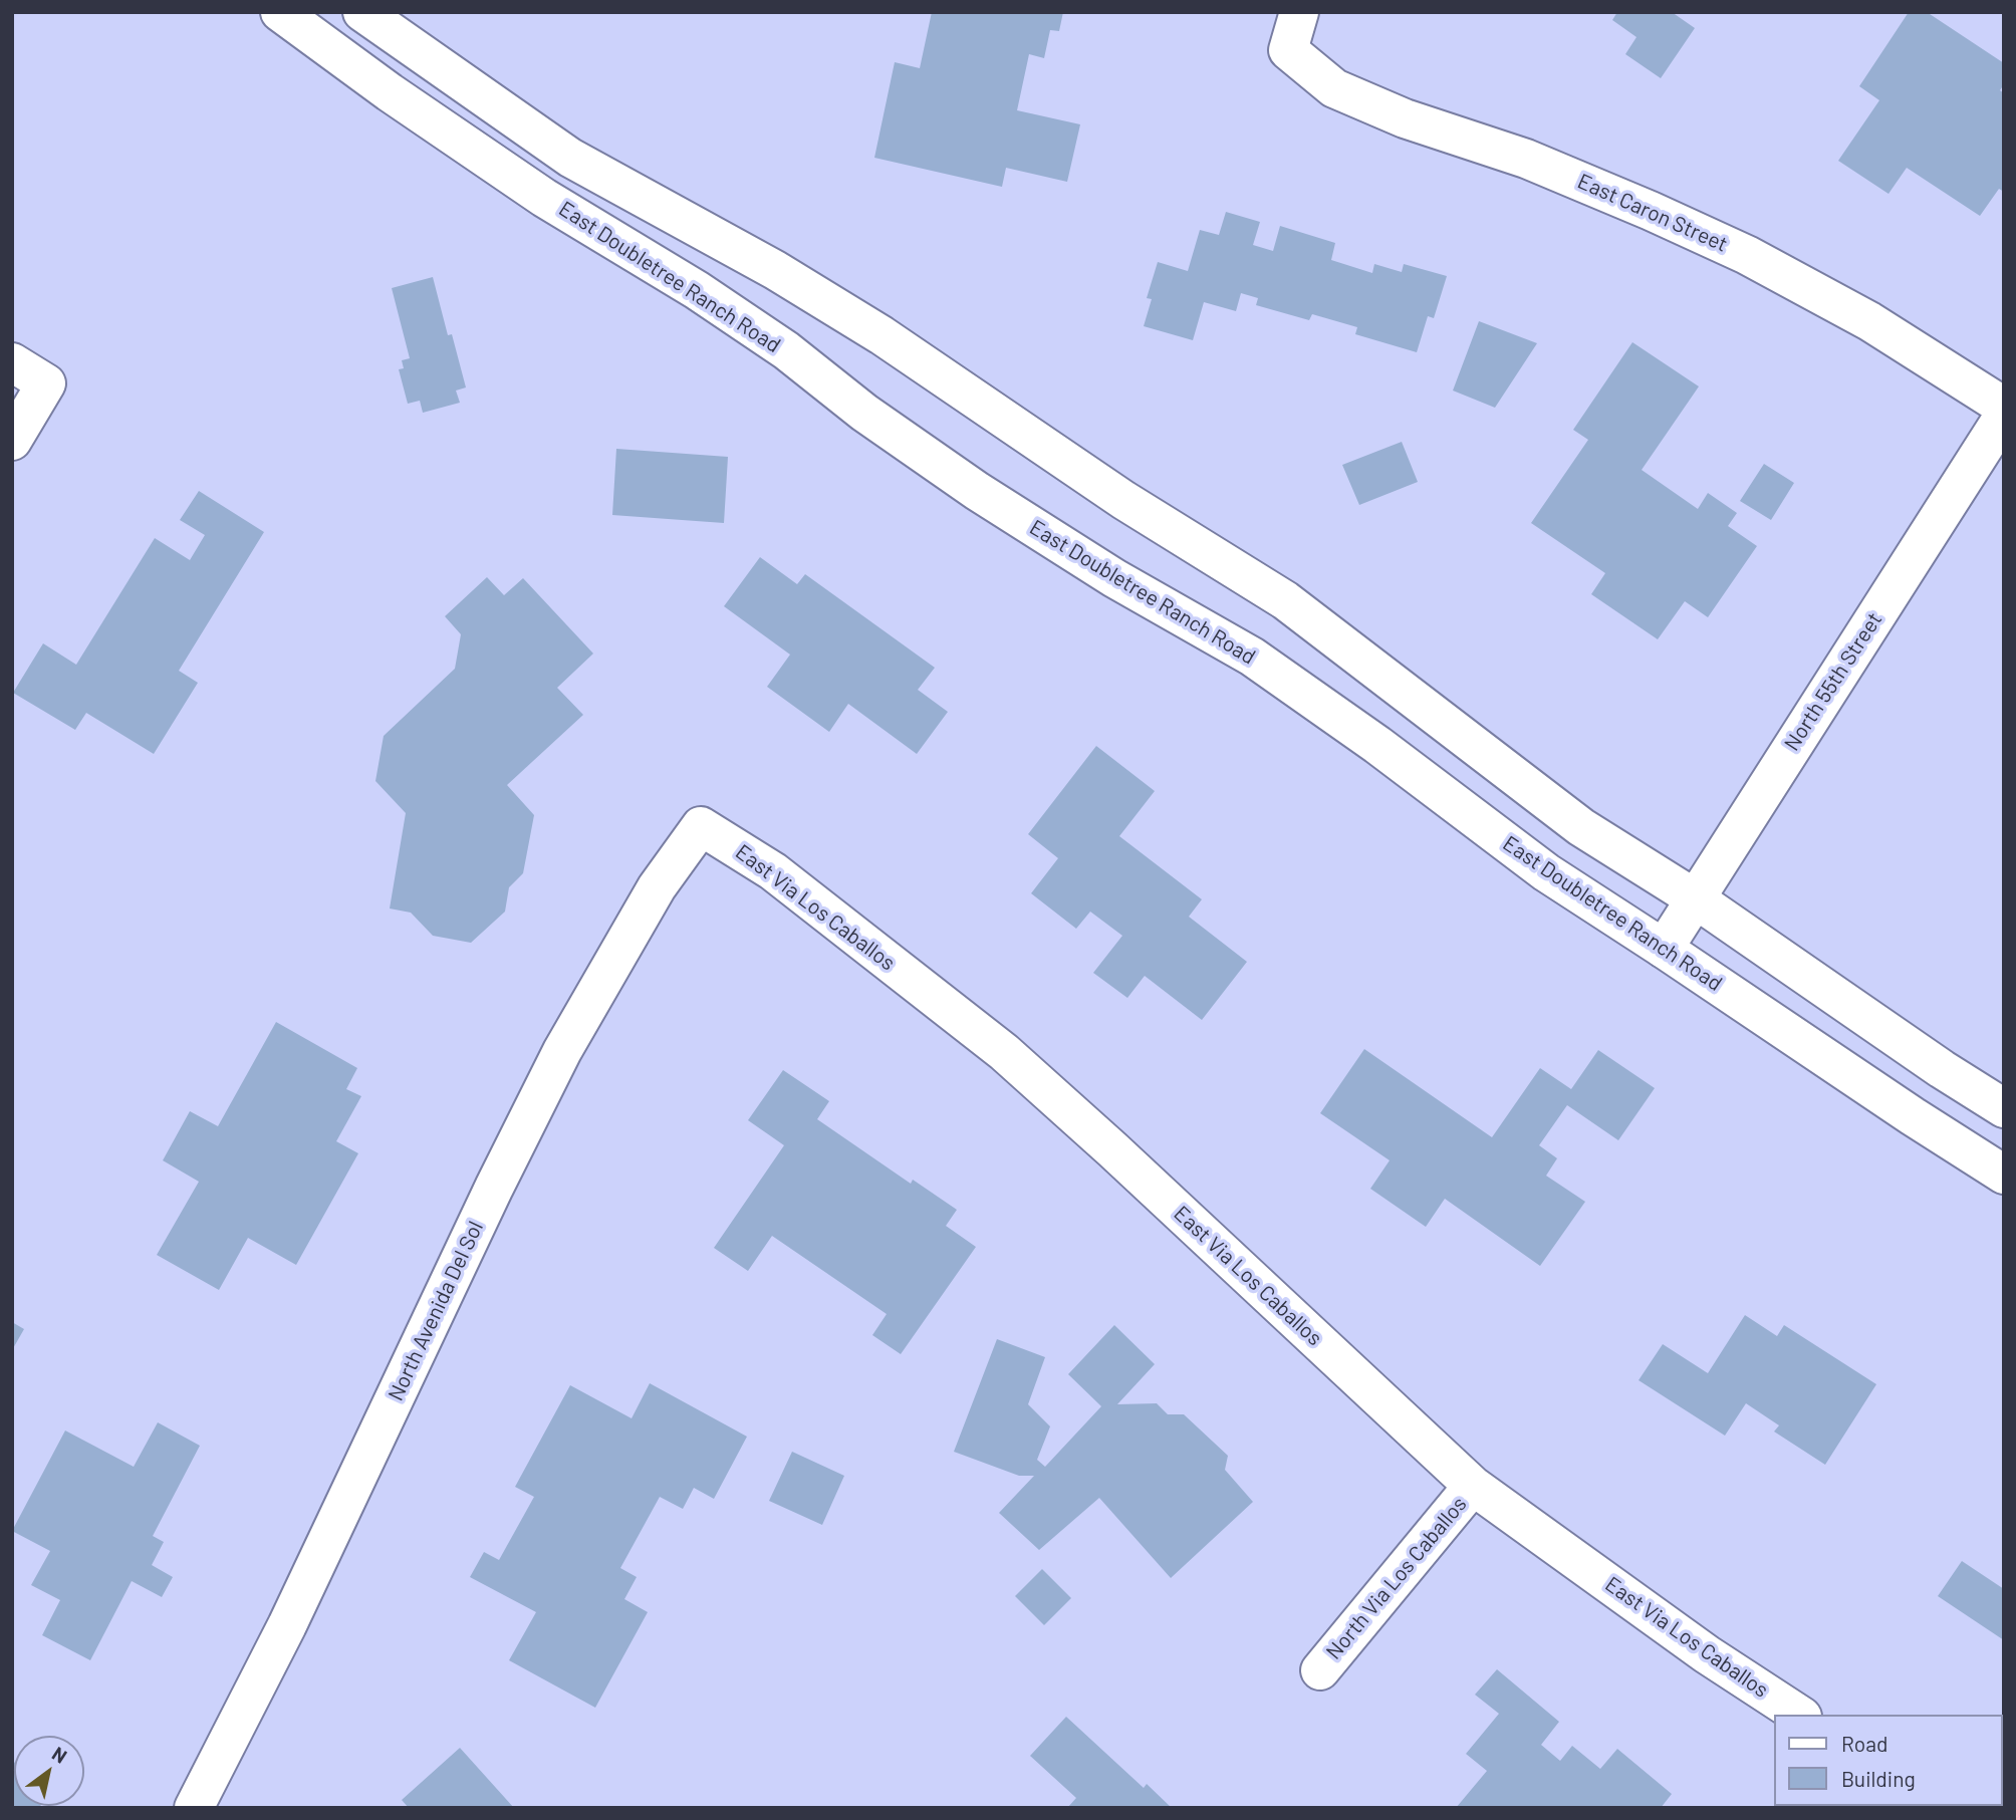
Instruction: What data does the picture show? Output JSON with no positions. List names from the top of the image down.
{
  "streets": {
    "street": [
      "East Caron Street",
      "East Doubletree Ranch Road",
      "North 55th Street",
      "East Via Los Caballos",
      "North Avenida Del Sol",
      "North Via Los Caballos"
    ]
  },
  "crossings": [
    ["East Doubletree Ranch Road", "North 55th Street"],
    ["East Via Los Caballos", "North Avenida Del Sol"],
    ["East Via Los Caballos", "North Via Los Caballos"]
  ],
  "legend": ["Road", "Building"],
  "north": "top right"
}
